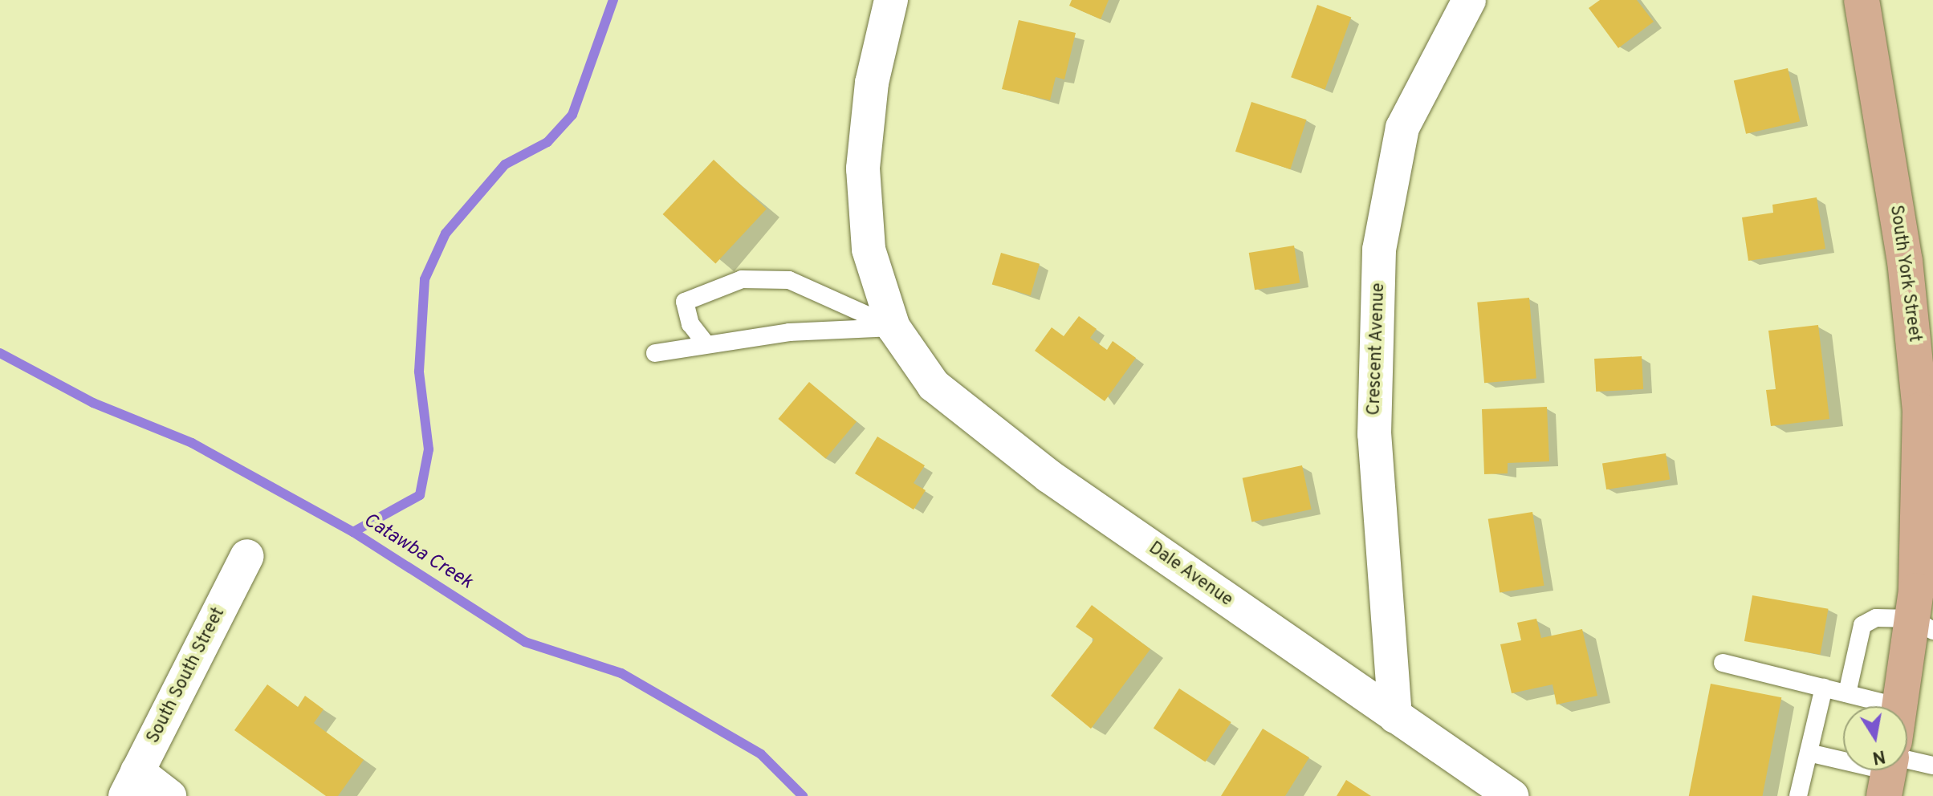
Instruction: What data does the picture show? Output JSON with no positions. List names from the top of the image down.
{
  "streets": {
    "main road": ["South York Street"],
    "street": ["Crescent Avenue", "Dale Avenue", "South South Street"]
  },
  "crossings": [
    ["Crescent Avenue", "Dale Avenue"]
  ],
  "water": ["Catawba Creek"],
  "north": "bottom"
}
